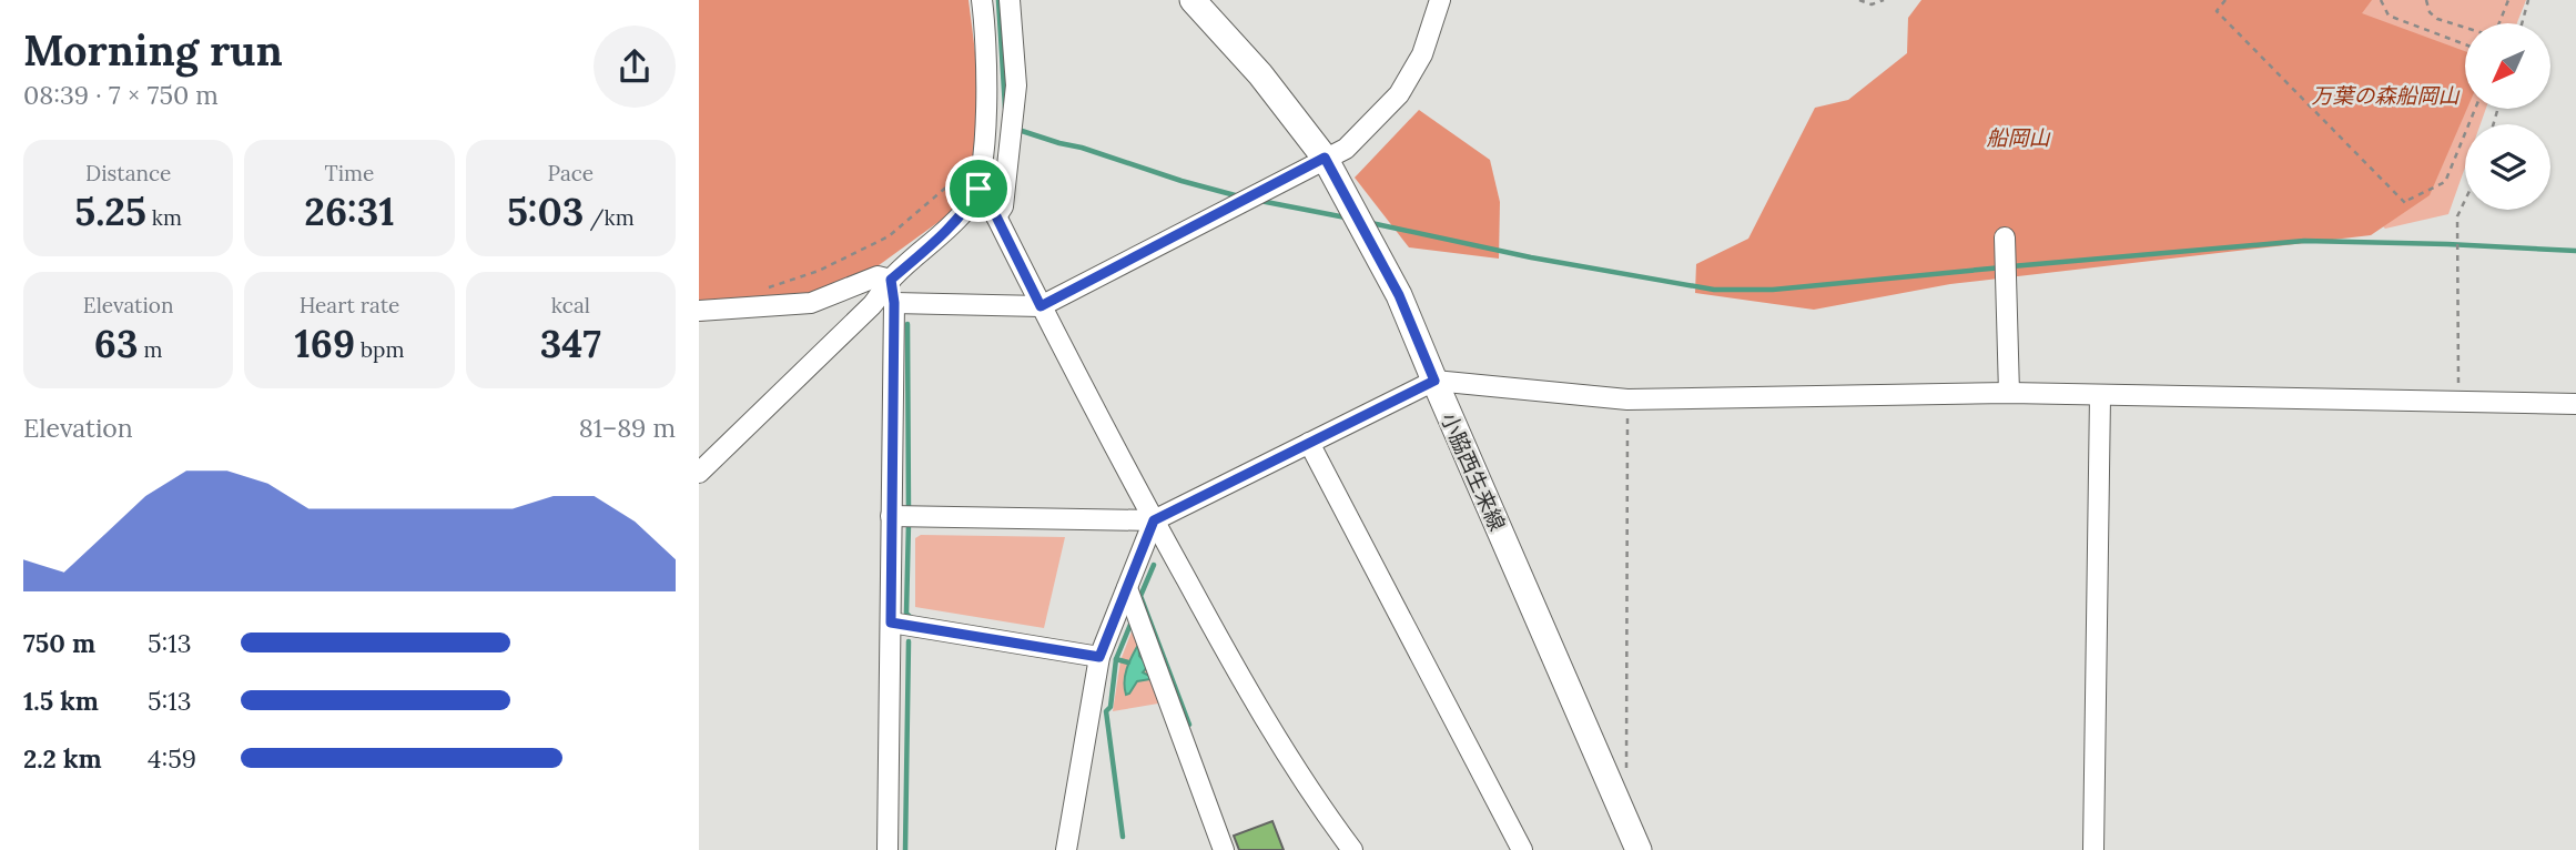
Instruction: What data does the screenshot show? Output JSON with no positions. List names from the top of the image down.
{
  "streets": {
    "main road": ["小脇西生来線"]
  },
  "parks": ["万葉の森船岡山", "船岡山"],
  "north": "bottom left",
  "page": {
    "heading": ["Morning run", "08:39 · 7 × 750 m"],
    "stats": [
      ["Distance", "5.25 km"],
      ["Time", "26:31"],
      ["Pace", "5:03 /km"],
      ["Elevation", "63 m"],
      ["Heart rate", "169 bpm"],
      ["kcal", "347"]
    ],
    "chart": ["Elevation", "81–89 m"],
    "list": [
      {
        "name": "750 m",
        "note": "5:13"
      },
      {
        "name": "1.5 km",
        "note": "5:13"
      },
      {
        "name": "2.2 km",
        "note": "4:59"
      }
    ]
  }
}
